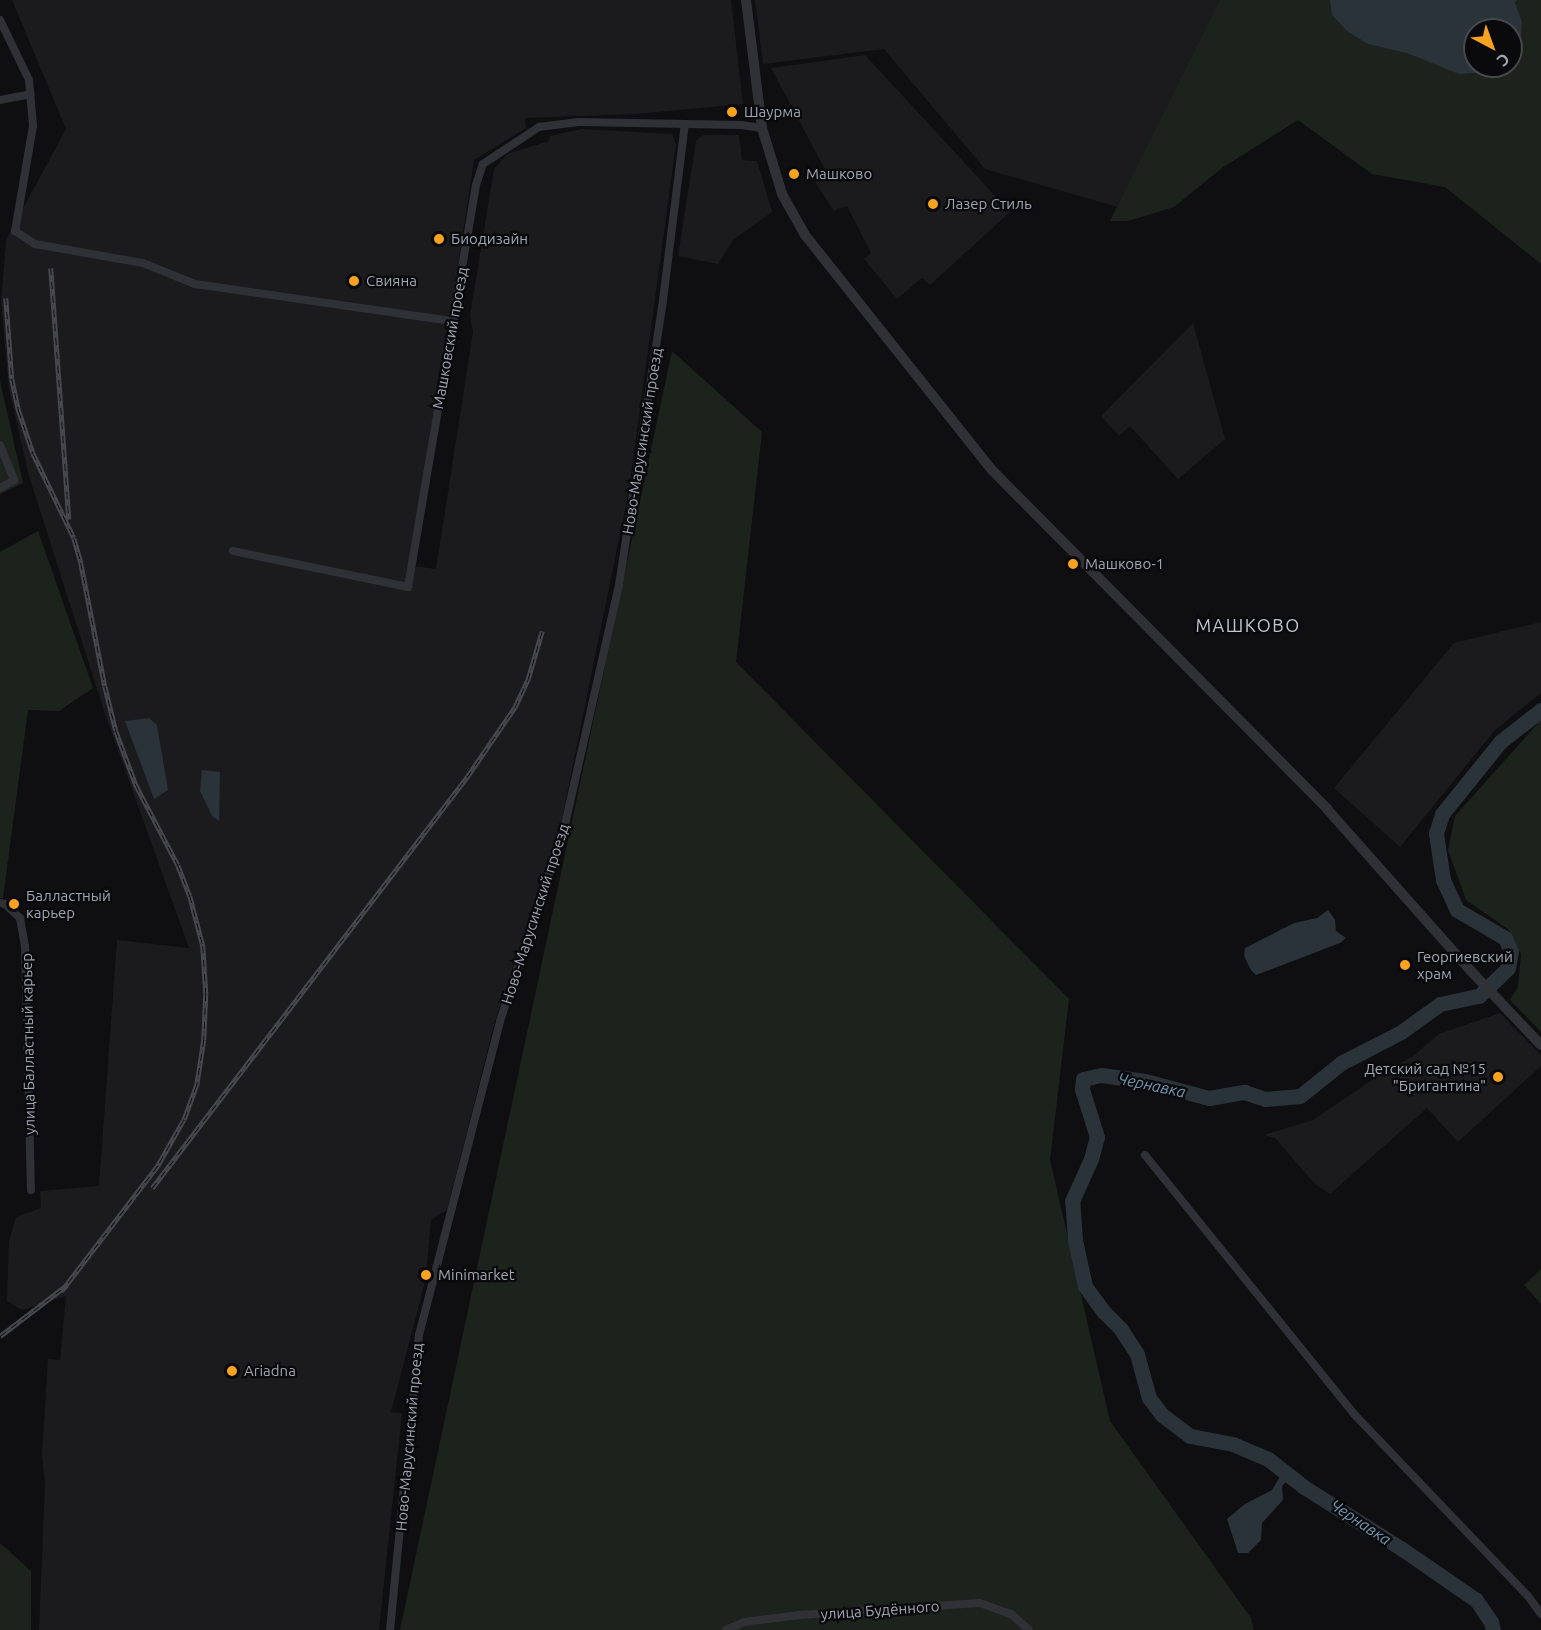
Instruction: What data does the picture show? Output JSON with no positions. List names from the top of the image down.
{
  "streets": {
    "street": [
      "Машковский проезд",
      "Ново-Марусинский проезд",
      "улица Балластный карьер",
      "улица Будённого"
    ]
  },
  "crossings": [
    ["Машковский проезд", "Ново-Марусинский проезд"]
  ],
  "districts": ["МАШКОВО"],
  "water": ["Чернавка"],
  "places": [
    "Шаурма",
    "Машково",
    "Лазер Стиль",
    "Биодизайн",
    "Свияна",
    "Машково-1",
    "Балластный карьер",
    "Георгиевский храм",
    "Детский сад №15 \"Бригантина\"",
    "Minimarket",
    "Ariadna"
  ],
  "north": "bottom right"
}
